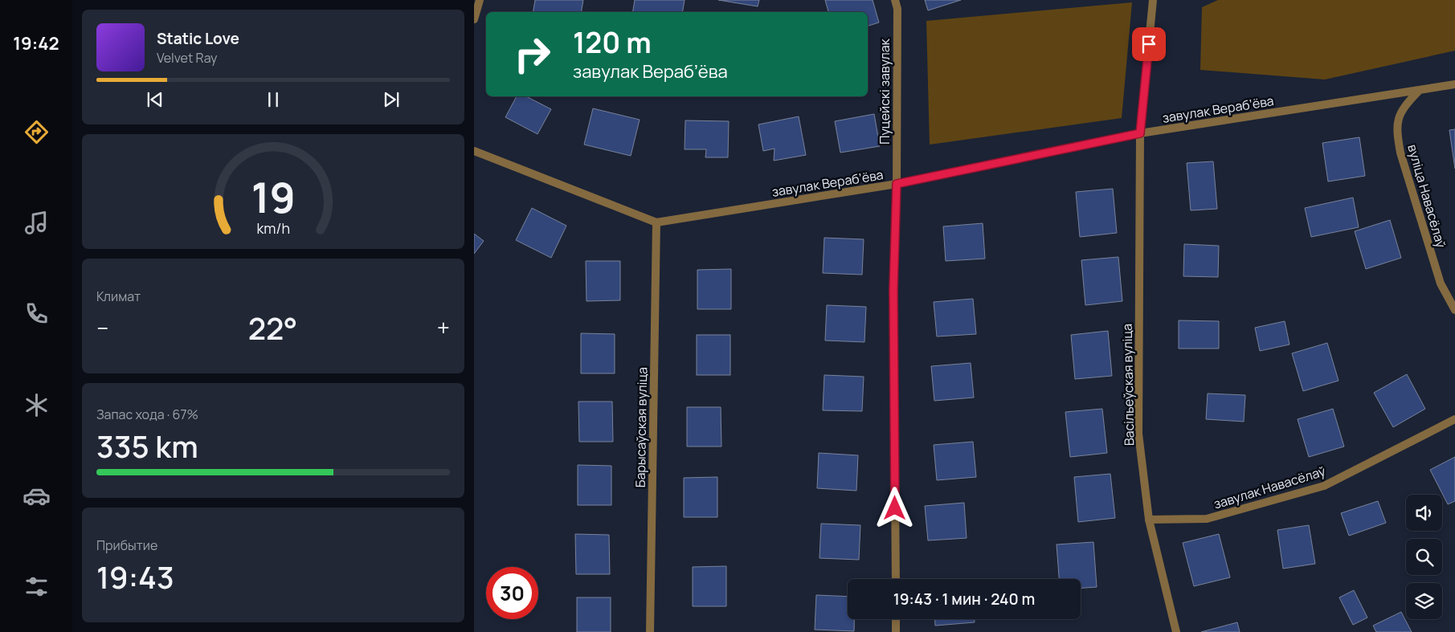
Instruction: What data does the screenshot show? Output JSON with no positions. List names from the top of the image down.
{
  "streets": {
    "street": [
      "Пуцейскі завулак",
      "завулак Верабʼёва",
      "вуліца Навасёлаў",
      "Васільеўская вуліца",
      "Барысаўская вуліца",
      "завулак Навасёлаў"
    ]
  },
  "crossings": [
    ["Пуцейскі завулак", "завулак Верабʼёва"],
    ["завулак Верабʼёва", "вуліца Навасёлаў"],
    ["завулак Верабʼёва", "Васільеўская вуліца"],
    ["завулак Верабʼёва", "Барысаўская вуліца"],
    ["Васільеўская вуліца", "завулак Навасёлаў"]
  ],
  "page": {
    "tabs": "19:42",
    "turn": ["120 m", "завулак Верабʼёва"],
    "song": ["Static Love", "Velvet Ray"],
    "tile": [
      "Климат",
      ["Запас хода · 67%", "335 km"],
      ["Прибытие", "19:43"]
    ],
    "heat": ["−", "22°", "+"],
    "limit": "30",
    "trip": "19:43 · 1 мин · 240 m",
    "gauge": ["19", "km/h"]
  }
}
